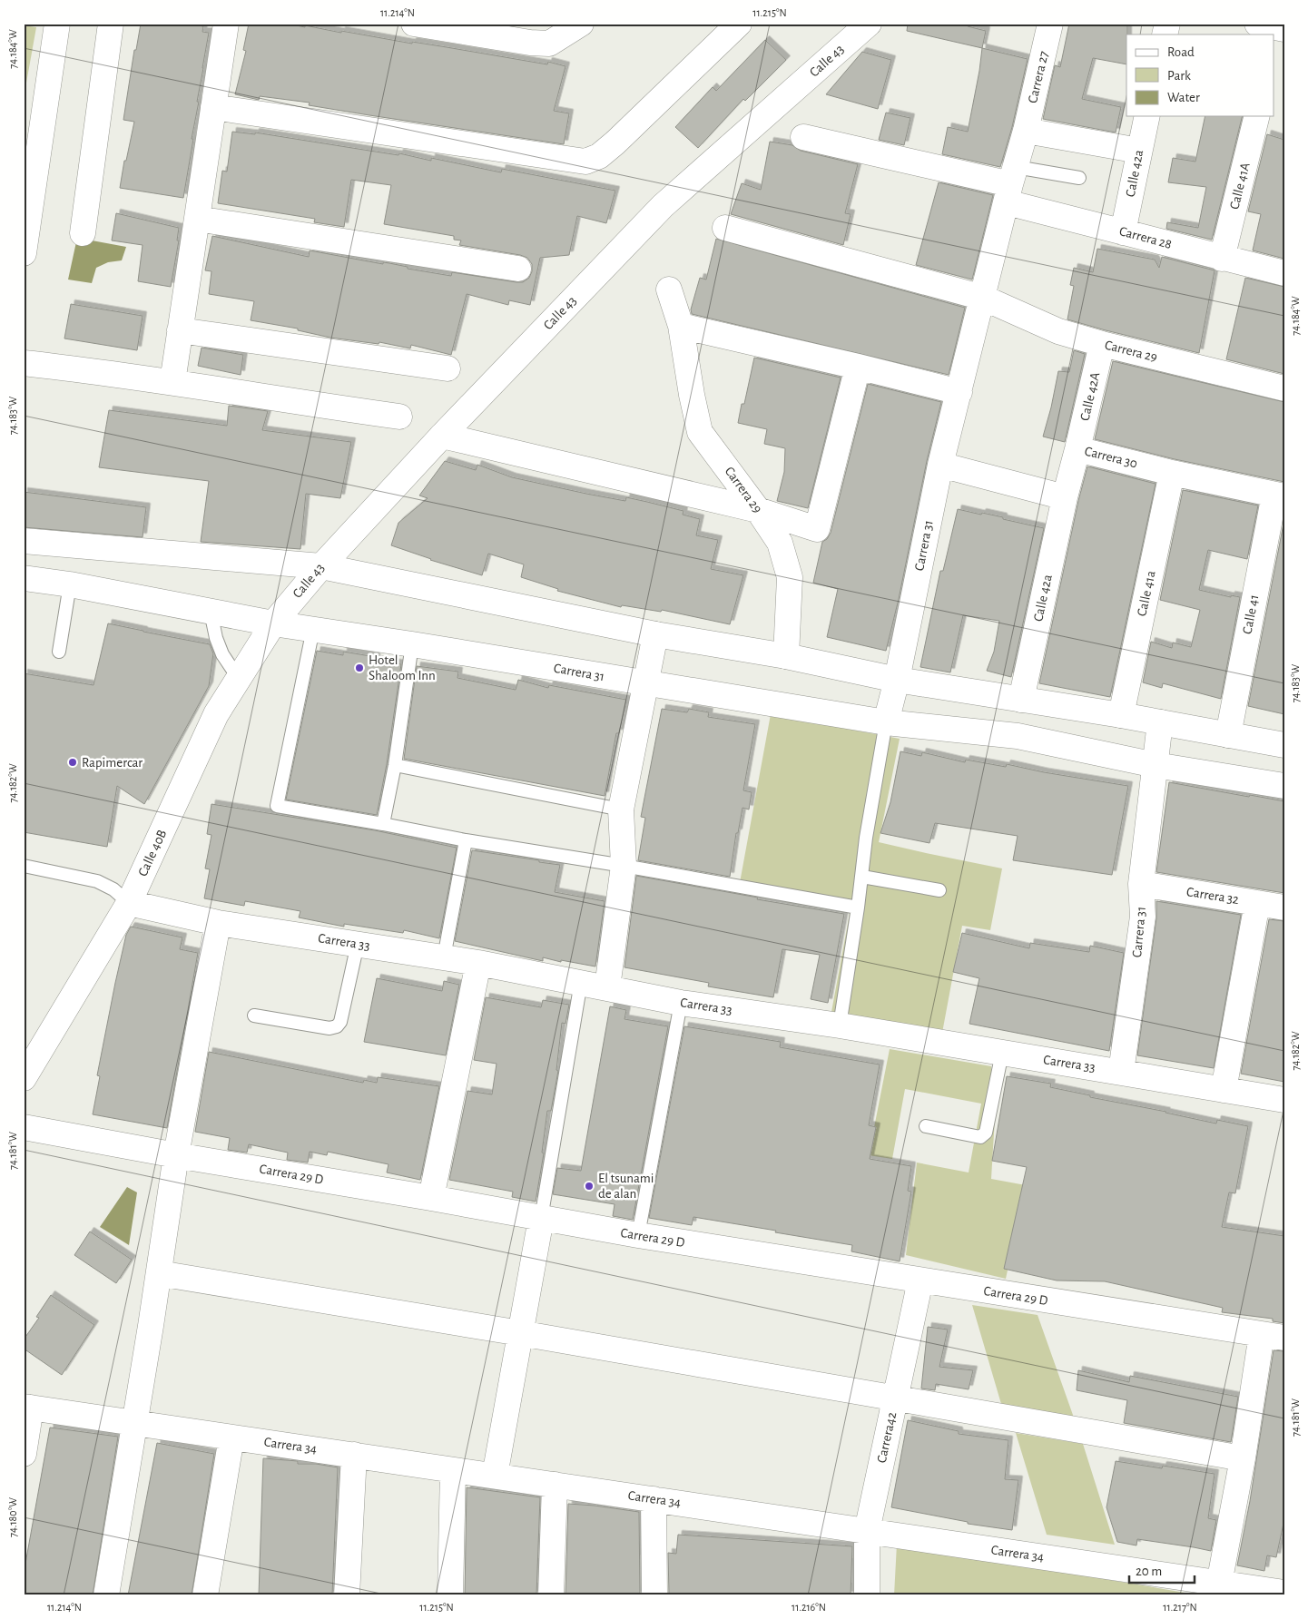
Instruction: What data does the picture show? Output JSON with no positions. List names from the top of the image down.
{
  "streets": {
    "street": [
      "Calle 43",
      "Carrera 27",
      "Calle 42a",
      "Calle 41A",
      "Carrera 28",
      "Carrera 29",
      "Calle 42A",
      "Carrera 30",
      "Carrera 31",
      "Calle 41a",
      "Calle 41",
      "Calle 40B",
      "Carrera 32",
      "Carrera 33",
      "Carrera 29 D",
      "Carrera42",
      "Carrera 34"
    ]
  },
  "crossings": [
    ["Calle 43", "Carrera 31"],
    ["Calle 43", "Calle 40B"],
    ["Calle 42a", "Carrera 28"],
    ["Calle 42a", "Carrera 30"],
    ["Calle 41A", "Carrera 28"],
    ["Carrera 29", "Calle 42A"],
    ["Calle 42A", "Carrera 30"],
    ["Carrera 30", "Calle 41a"],
    ["Carrera 30", "Calle 41"],
    ["Carrera 31", "Calle 40B"],
    ["Carrera 31", "Carrera 32"],
    ["Carrera 31", "Carrera 33"],
    ["Calle 40B", "Carrera 33"],
    ["Carrera 29 D", "Carrera42"],
    ["Carrera42", "Carrera 34"]
  ],
  "places": ["Hotel Shaloom Inn", "Rapimercar", "El tsunami de alan"],
  "legend": ["Road", "Park", "Water"],
  "scale_bar": "20 m",
  "coordinates": [
    "11.214°N",
    "11.215°N",
    "74.184°W",
    "74.183°W",
    "74.182°W",
    "74.181°W",
    "74.180°W",
    "11.216°N",
    "11.217°N"
  ]
}
